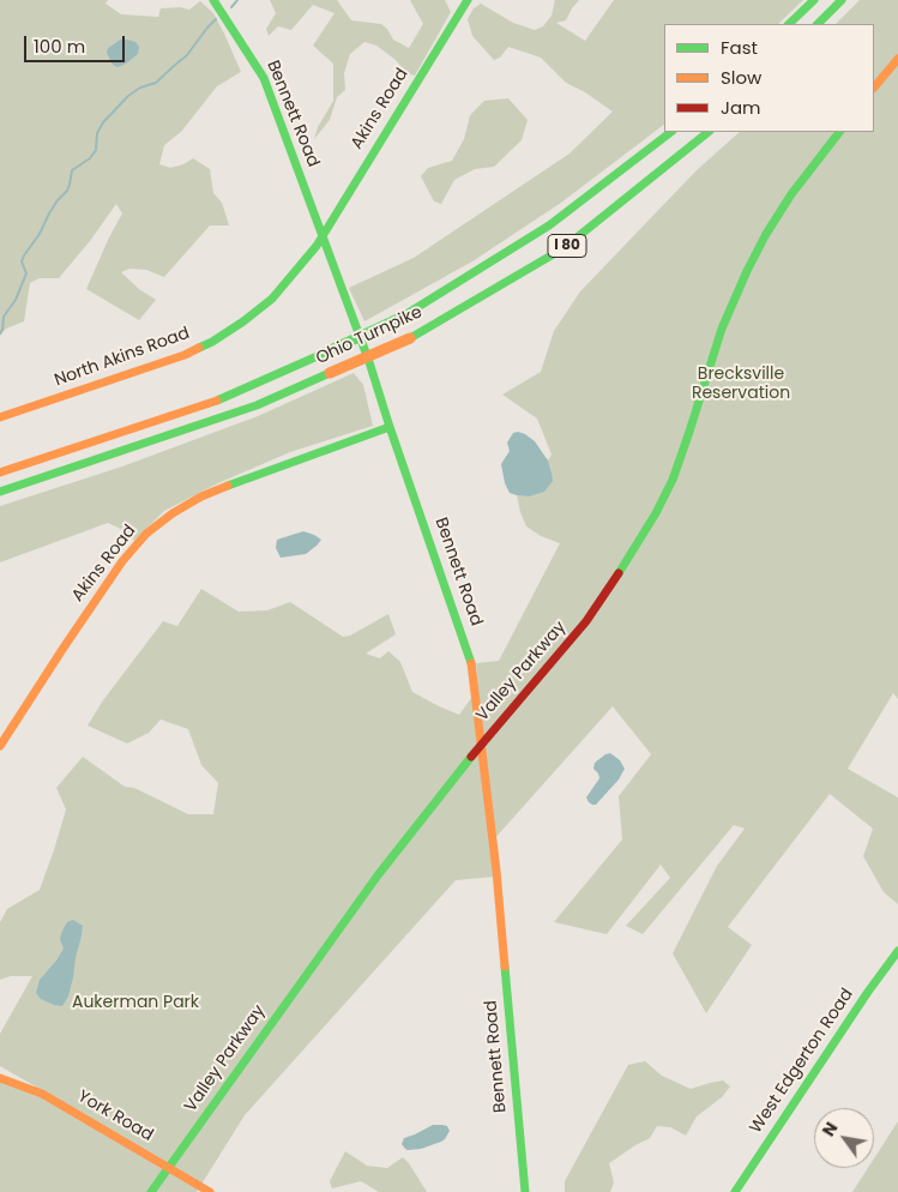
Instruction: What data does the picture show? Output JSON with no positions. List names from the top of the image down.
{
  "streets": {
    "main road": [
      "Akins Road",
      "Bennett Road",
      "I 80",
      "Ohio Turnpike",
      "North Akins Road",
      "Valley Parkway",
      "West Edgerton Road",
      "York Road"
    ]
  },
  "crossings": [
    ["Akins Road", "Bennett Road"],
    ["Akins Road", "North Akins Road"],
    ["Bennett Road", "North Akins Road"],
    ["Bennett Road", "Valley Parkway"],
    ["Valley Parkway", "York Road"]
  ],
  "parks": ["Brecksville Reservation", "Aukerman Park"],
  "legend": ["Fast", "Slow", "Jam"],
  "scale_bar": "100 m",
  "north": "top left"
}
